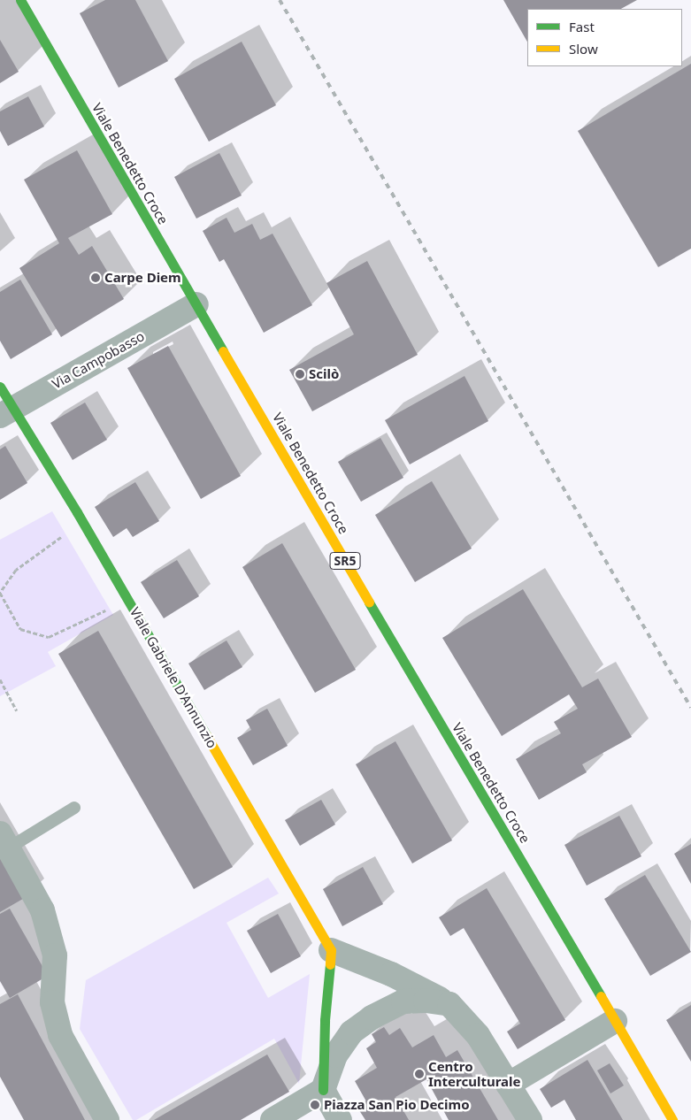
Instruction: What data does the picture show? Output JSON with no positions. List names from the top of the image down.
{
  "streets": {
    "main road": ["Viale Benedetto Croce", "SR5", "Viale Gabriele D'Annunzio"],
    "street": ["Via Campobasso"]
  },
  "crossings": [
    ["Viale Benedetto Croce", "Via Campobasso"],
    ["Via Campobasso", "Viale Gabriele D'Annunzio"]
  ],
  "places": [
    "Carpe Diem",
    "Scilò",
    "Centro Interculturale",
    "Piazza San Pio Decimo"
  ],
  "legend": ["Fast", "Slow"]
}
